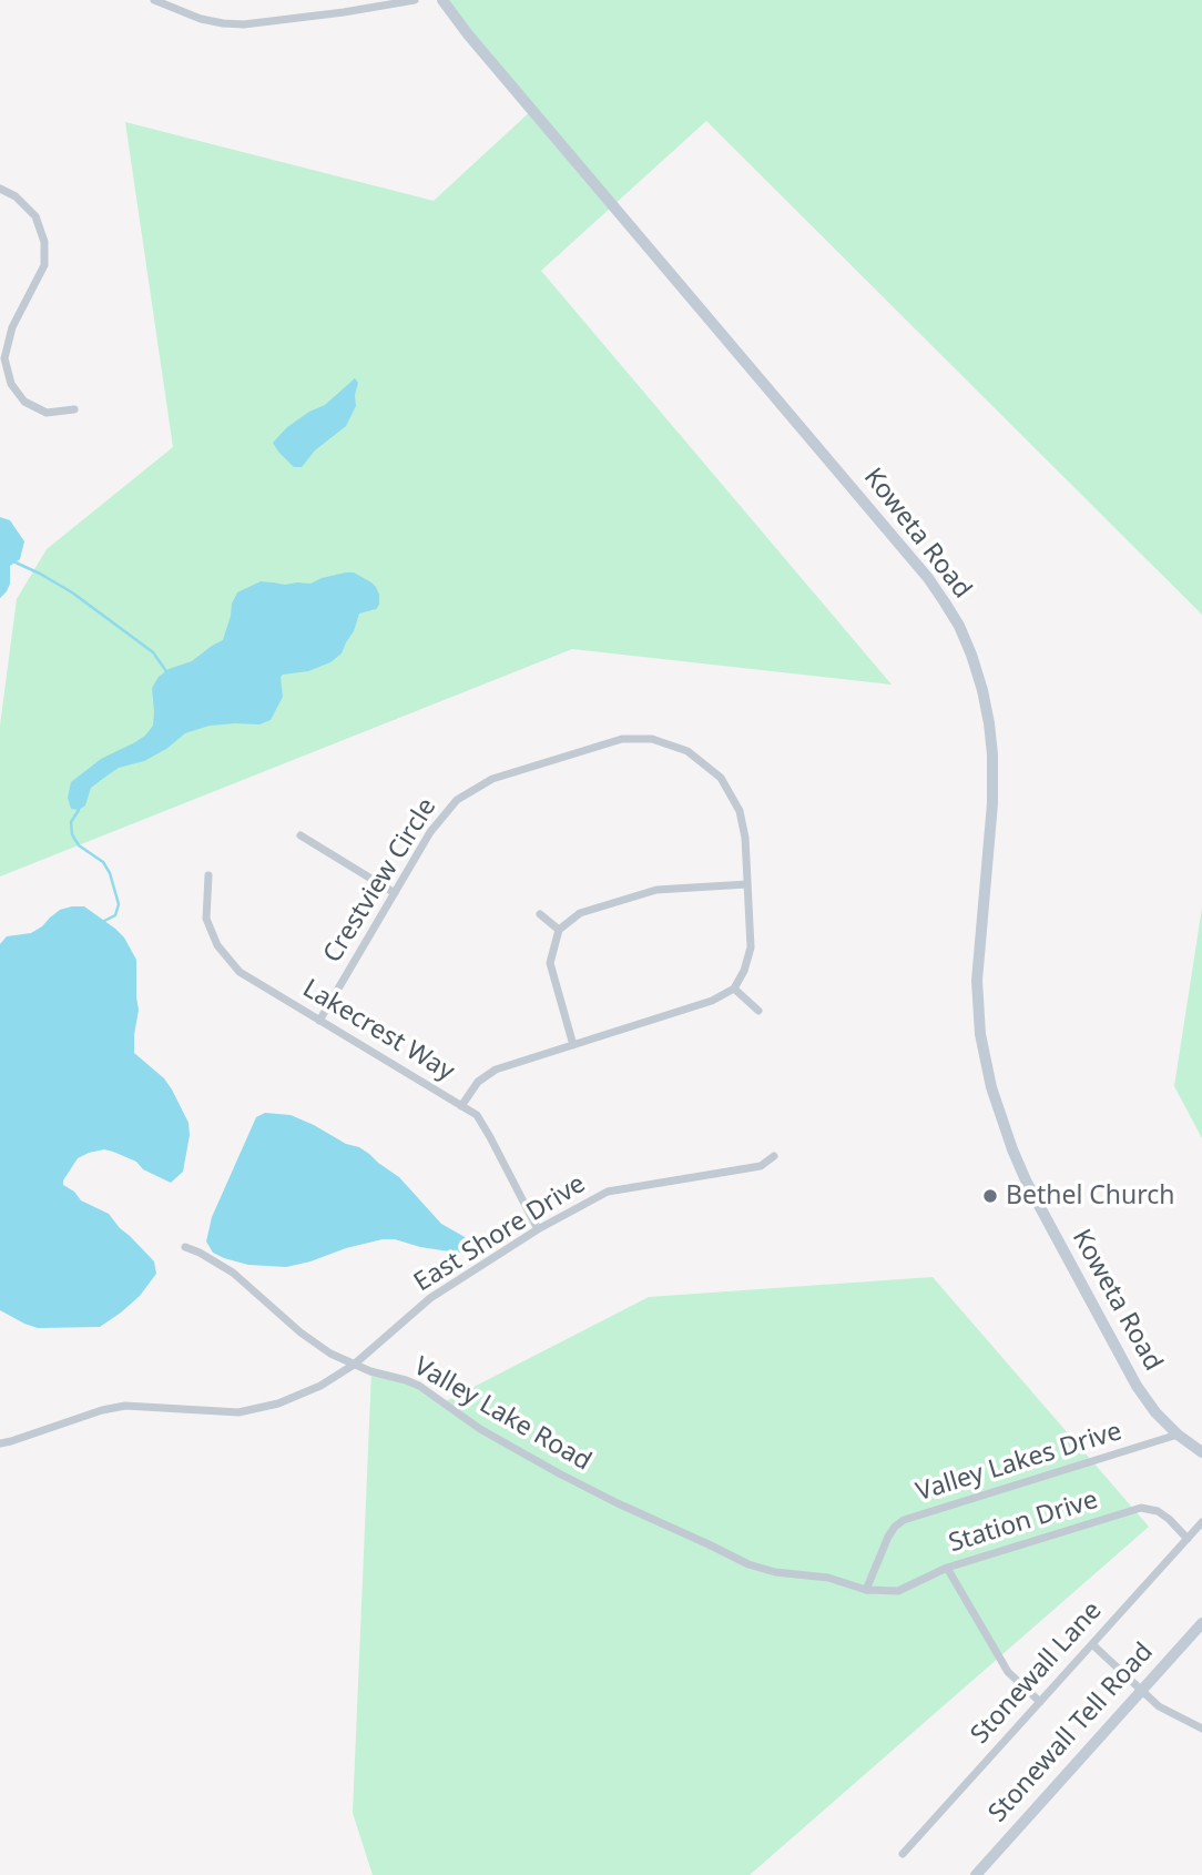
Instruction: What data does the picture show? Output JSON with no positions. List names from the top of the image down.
{
  "streets": {
    "street": [
      "Koweta Road",
      "Crestview Circle",
      "Lakecrest Way",
      "East Shore Drive",
      "Valley Lake Road",
      "Valley Lakes Drive",
      "Station Drive",
      "Stonewall Lane",
      "Stonewall Tell Road"
    ]
  },
  "crossings": [
    ["Koweta Road", "Valley Lakes Drive"],
    ["Crestview Circle", "Lakecrest Way"],
    ["Lakecrest Way", "East Shore Drive"],
    ["East Shore Drive", "Valley Lake Road"],
    ["Valley Lake Road", "Valley Lakes Drive"],
    ["Valley Lake Road", "Station Drive"],
    ["Valley Lakes Drive", "Station Drive"],
    ["Station Drive", "Stonewall Lane"]
  ],
  "places": ["Bethel Church"]
}
